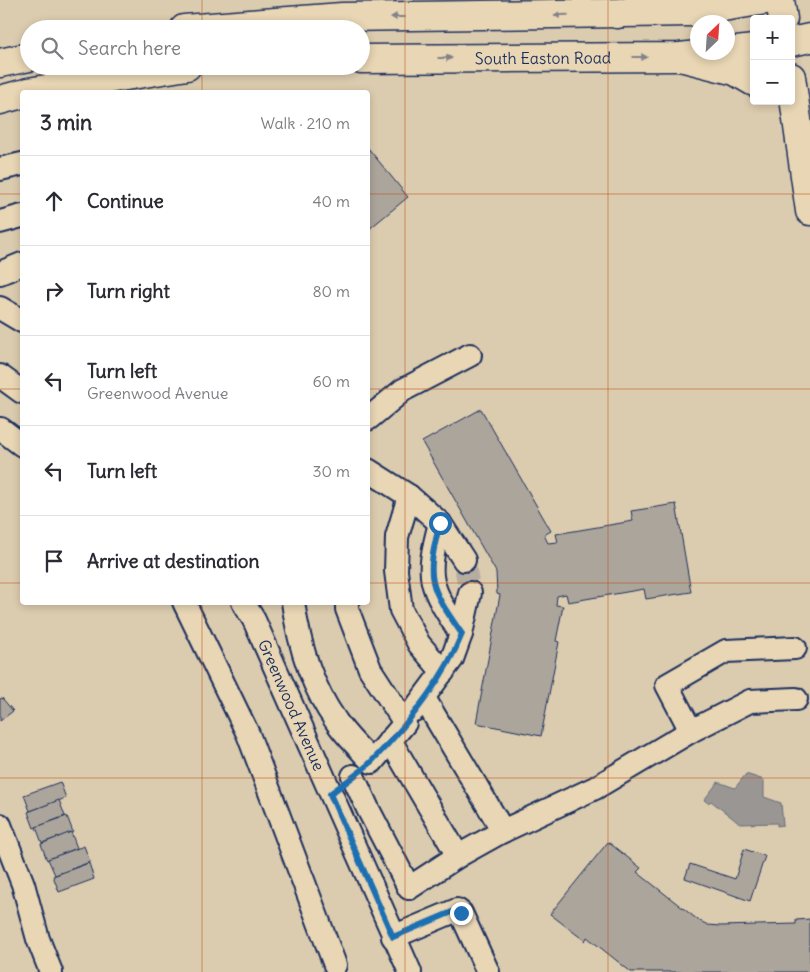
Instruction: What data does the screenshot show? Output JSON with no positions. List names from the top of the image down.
{
  "streets": {
    "main road": ["South Easton Road"],
    "street": ["Greenwood Avenue"]
  },
  "north": "top right",
  "page": {
    "map_buttons": ["+", "−"],
    "search": "Search here",
    "heading": ["3 min", "Walk · 210 m"],
    "list": [
      ["Continue", "40 m"],
      ["Turn right", "80 m"],
      ["Turn left", "Greenwood Avenue", "60 m"],
      ["Turn left", "30 m"],
      "Arrive at destination"
    ]
  }
}
